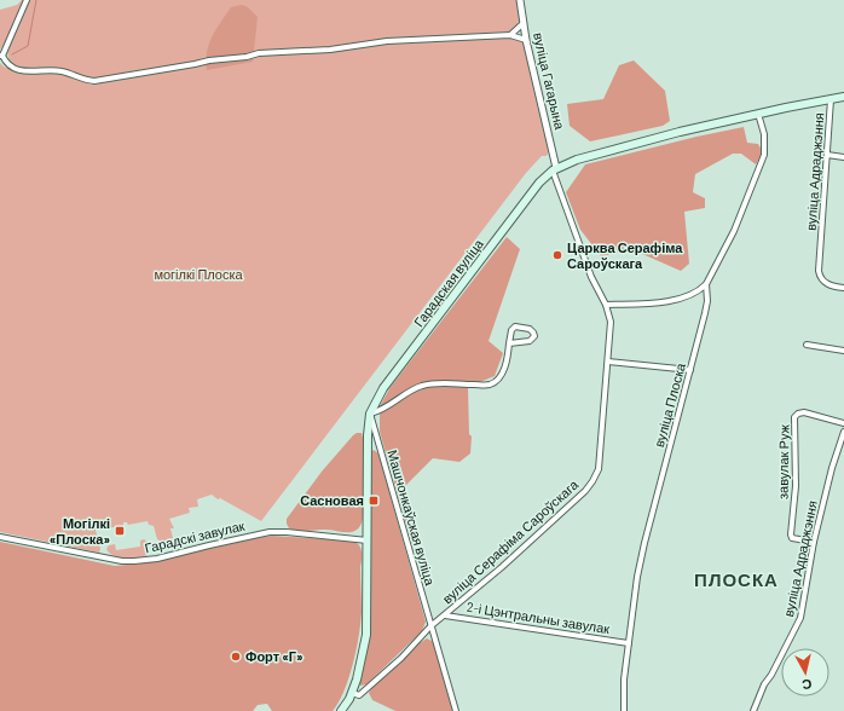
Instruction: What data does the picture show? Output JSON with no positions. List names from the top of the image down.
{
  "streets": {
    "main road": ["Гарадская вуліца"],
    "street": [
      "вуліца Гагарына",
      "вуліца Адраджэння",
      "вуліца Плоска",
      "завулак Руж",
      "Машчонкаўская вуліца",
      "Гарадскі завулак",
      "вуліца Серафіма Сароўскага",
      "2-і Цэнтральны завулак"
    ]
  },
  "crossings": [
    ["вуліца Гагарына", "Гарадская вуліца"],
    ["вуліца Гагарына", "вуліца Серафіма Сароўскага"],
    ["вуліца Адраджэння", "Гарадская вуліца"],
    ["вуліца Адраджэння", "завулак Руж"],
    ["Гарадская вуліца", "вуліца Плоска"],
    ["Гарадская вуліца", "Машчонкаўская вуліца"],
    ["Гарадская вуліца", "Гарадскі завулак"],
    ["Гарадская вуліца", "вуліца Серафіма Сароўскага"],
    ["вуліца Плоска", "2-і Цэнтральны завулак"],
    ["Машчонкаўская вуліца", "вуліца Серафіма Сароўскага"],
    ["вуліца Серафіма Сароўскага", "2-і Цэнтральны завулак"]
  ],
  "districts": ["ПЛОСКА"],
  "parks": ["могілкі Плоска"],
  "places": {
    "other": ["Царква Серафіма Сароўскага", "Форт «Г»"],
    "transit": ["Сасновая", "Могілкі «Плоска»"]
  },
  "north": "bottom"
}
